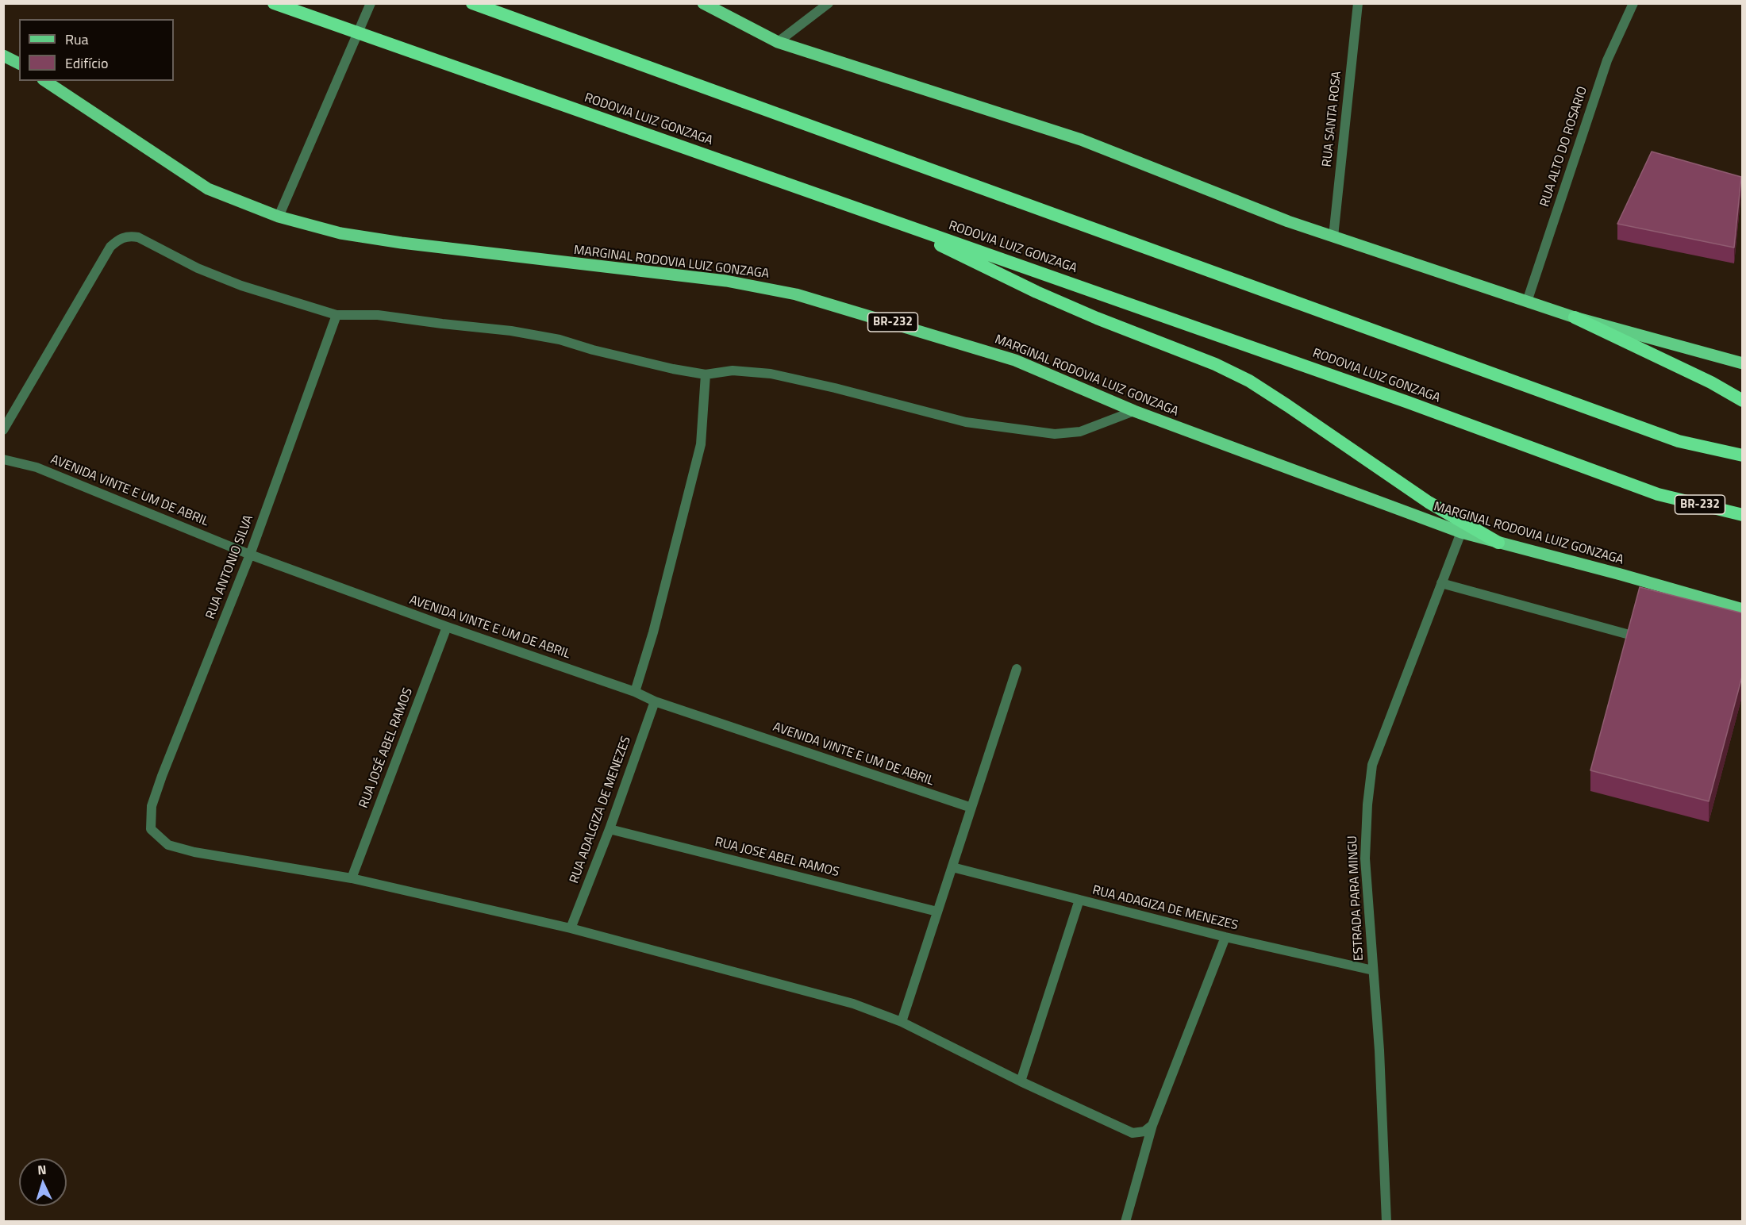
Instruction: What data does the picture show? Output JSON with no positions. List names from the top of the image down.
{
  "streets": {
    "highway": ["RODOVIA LUIZ GONZAGA", "BR-232"],
    "main road": ["MARGINAL RODOVIA LUIZ GONZAGA"],
    "street": [
      "RUA SANTA ROSA",
      "RUA ALTO DO ROSARIO",
      "AVENIDA VINTE E UM DE ABRIL",
      "RUA ANTONIO SILVA",
      "RUA JOSÉ ABEL RAMOS",
      "RUA ADALGIZA DE MENEZES",
      "RUA JOSE ABEL RAMOS",
      "ESTRADA PARA MINGU",
      "RUA ADAGIZA DE MENEZES"
    ]
  },
  "crossings": [
    ["MARGINAL RODOVIA LUIZ GONZAGA", "ESTRADA PARA MINGU"],
    ["AVENIDA VINTE E UM DE ABRIL", "RUA ANTONIO SILVA"],
    ["AVENIDA VINTE E UM DE ABRIL", "RUA JOSÉ ABEL RAMOS"],
    ["AVENIDA VINTE E UM DE ABRIL", "RUA ADALGIZA DE MENEZES"],
    ["RUA ANTONIO SILVA", "RUA JOSÉ ABEL RAMOS"],
    ["RUA ADALGIZA DE MENEZES", "RUA JOSE ABEL RAMOS"],
    ["ESTRADA PARA MINGU", "RUA ADAGIZA DE MENEZES"]
  ],
  "legend": ["Rua", "Edifício"],
  "north": "top"
}
